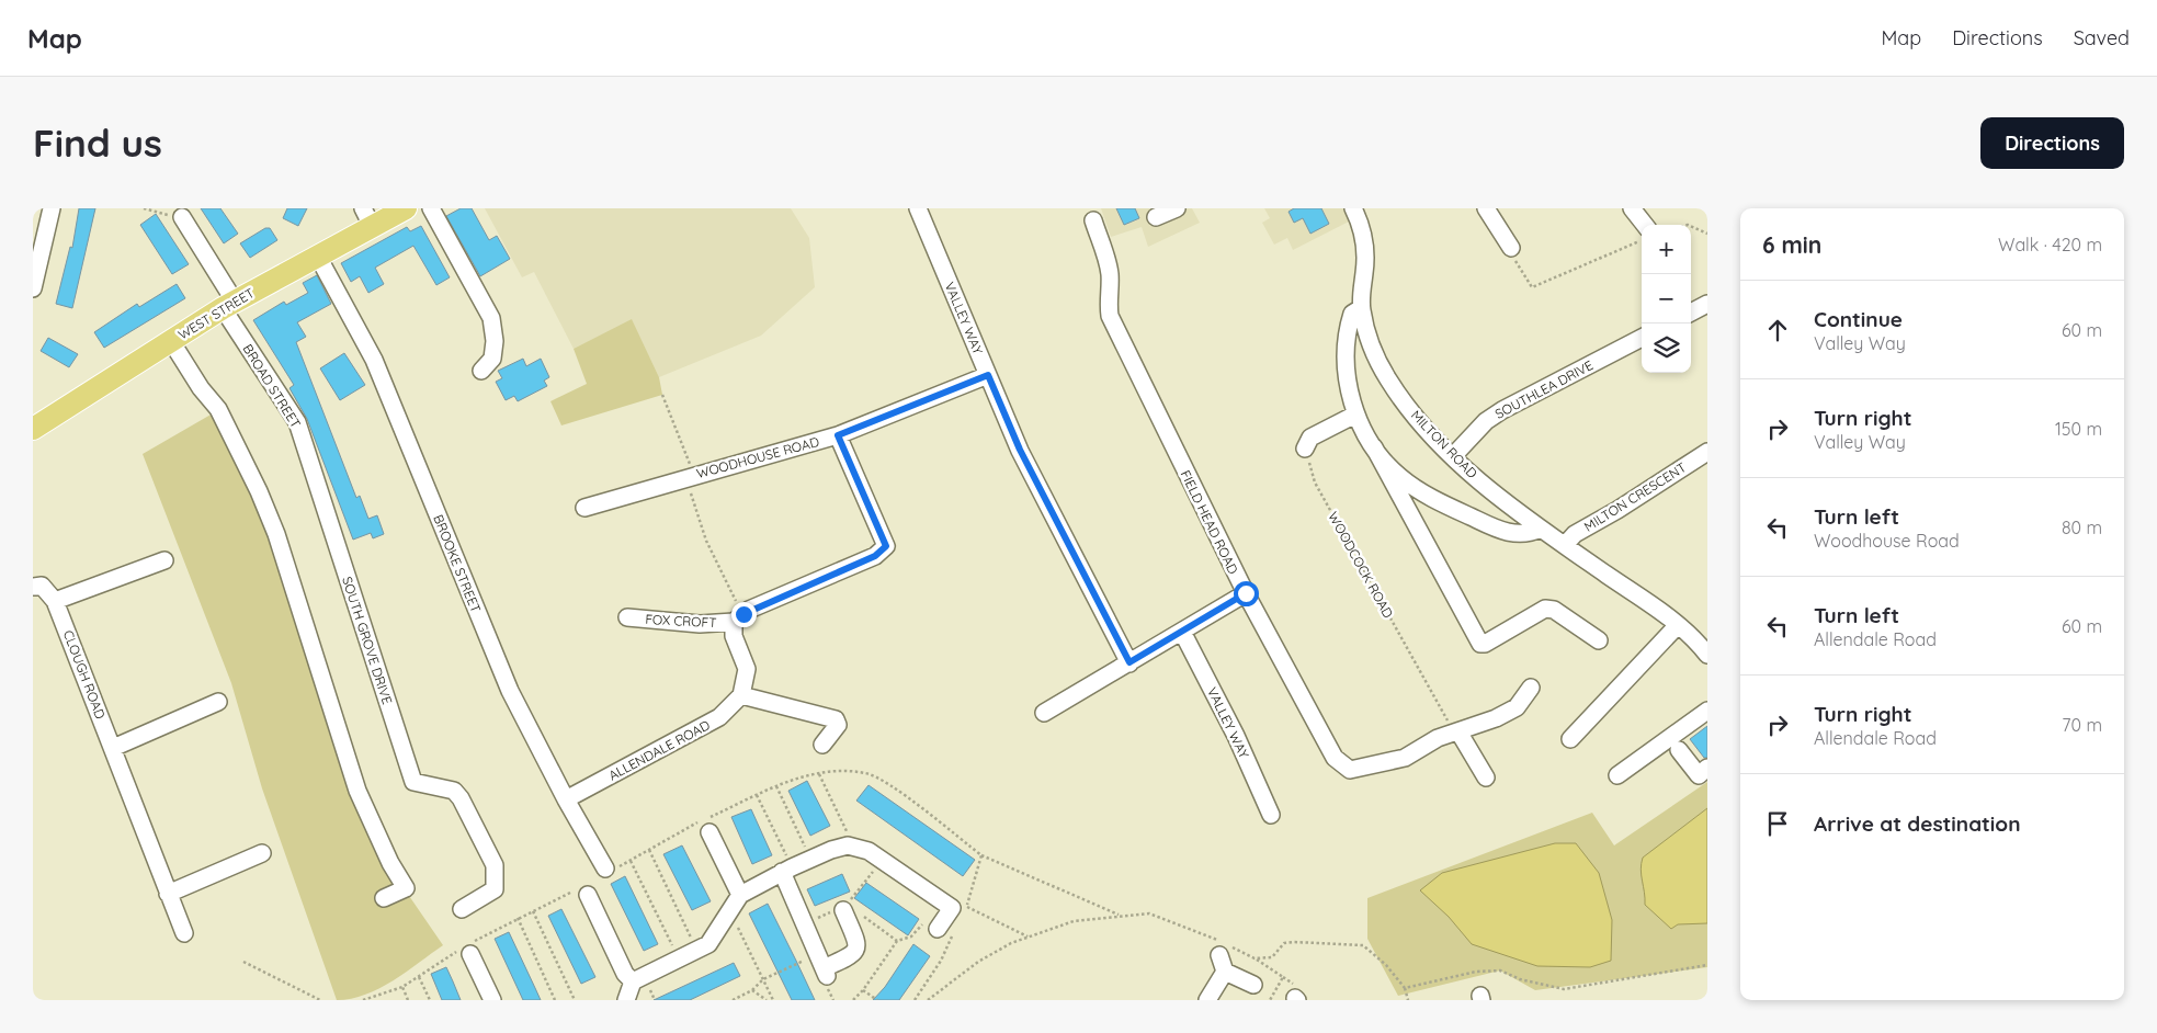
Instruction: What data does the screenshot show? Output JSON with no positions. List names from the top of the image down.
{
  "streets": {
    "main road": ["WEST STREET"],
    "street": [
      "VALLEY WAY",
      "BROAD STREET",
      "SOUTHLEA DRIVE",
      "MILTON ROAD",
      "WOODHOUSE ROAD",
      "MILTON CRESCENT",
      "FIELD HEAD ROAD",
      "BROOKE STREET",
      "FOX CROFT",
      "SOUTH GROVE DRIVE",
      "CLOUGH ROAD",
      "ALLENDALE ROAD"
    ],
    "path": ["WOODCOCK ROAD"]
  },
  "crossings": [
    ["WEST STREET", "BROAD STREET"],
    ["WEST STREET", "BROOKE STREET"],
    ["VALLEY WAY", "WOODHOUSE ROAD"],
    ["BROAD STREET", "SOUTH GROVE DRIVE"],
    ["SOUTHLEA DRIVE", "MILTON ROAD"],
    ["MILTON ROAD", "MILTON CRESCENT"],
    ["FIELD HEAD ROAD", "WOODCOCK ROAD"],
    ["BROOKE STREET", "ALLENDALE ROAD"]
  ],
  "page": {
    "header": "Map",
    "nav": ["Map", "Directions", "Saved"],
    "buttons": "Directions",
    "title": "Find us",
    "heading": ["6 min", "Walk · 420 m"],
    "map_buttons": ["+", "−"],
    "list": [
      ["Continue", "Valley Way", "60 m"],
      ["Turn right", "Valley Way", "150 m"],
      ["Turn left", "Woodhouse Road", "80 m"],
      ["Turn left", "Allendale Road", "60 m"],
      ["Turn right", "Allendale Road", "70 m"],
      "Arrive at destination"
    ]
  }
}
